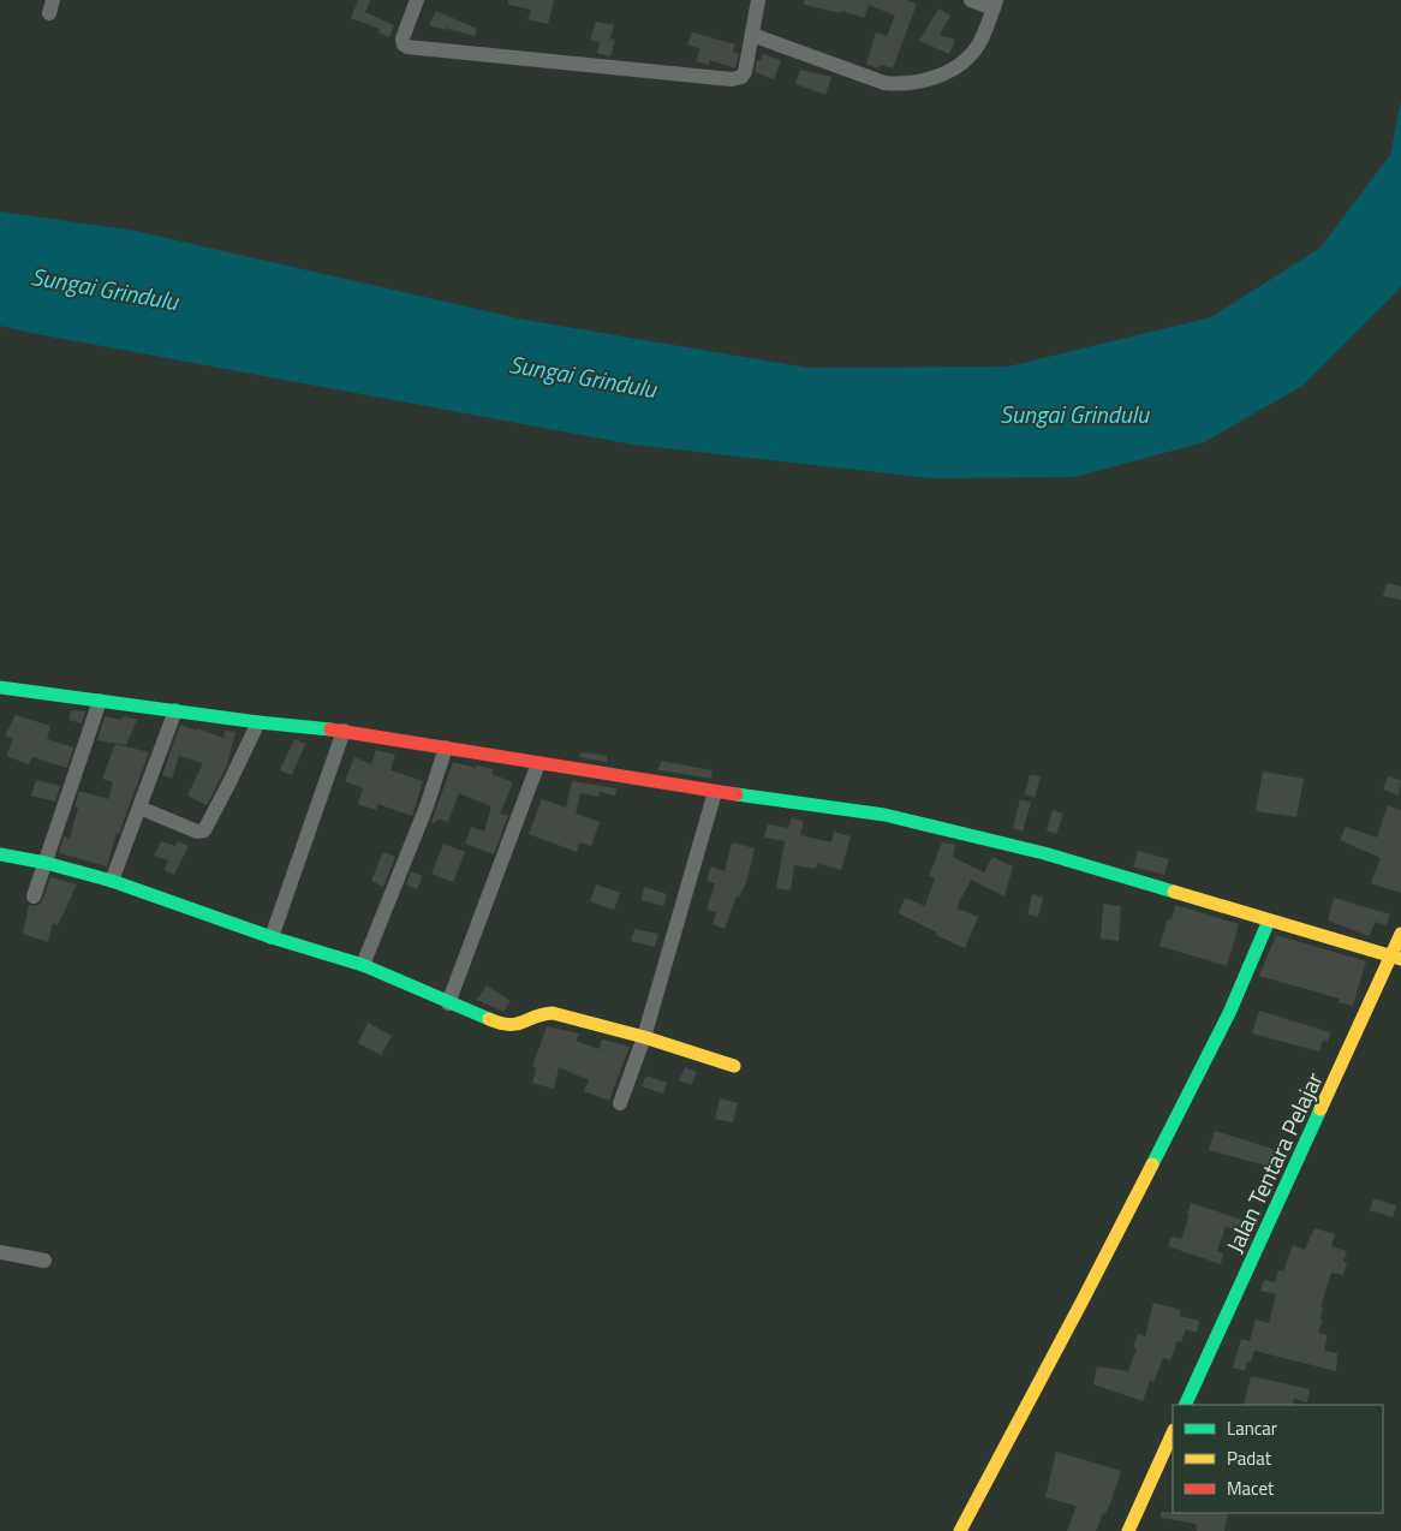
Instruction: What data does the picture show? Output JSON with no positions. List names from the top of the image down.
{
  "streets": {
    "street": ["Jalan Tentara Pelajar"]
  },
  "water": ["Sungai Grindulu"],
  "legend": ["Lancar", "Padat", "Macet"]
}
